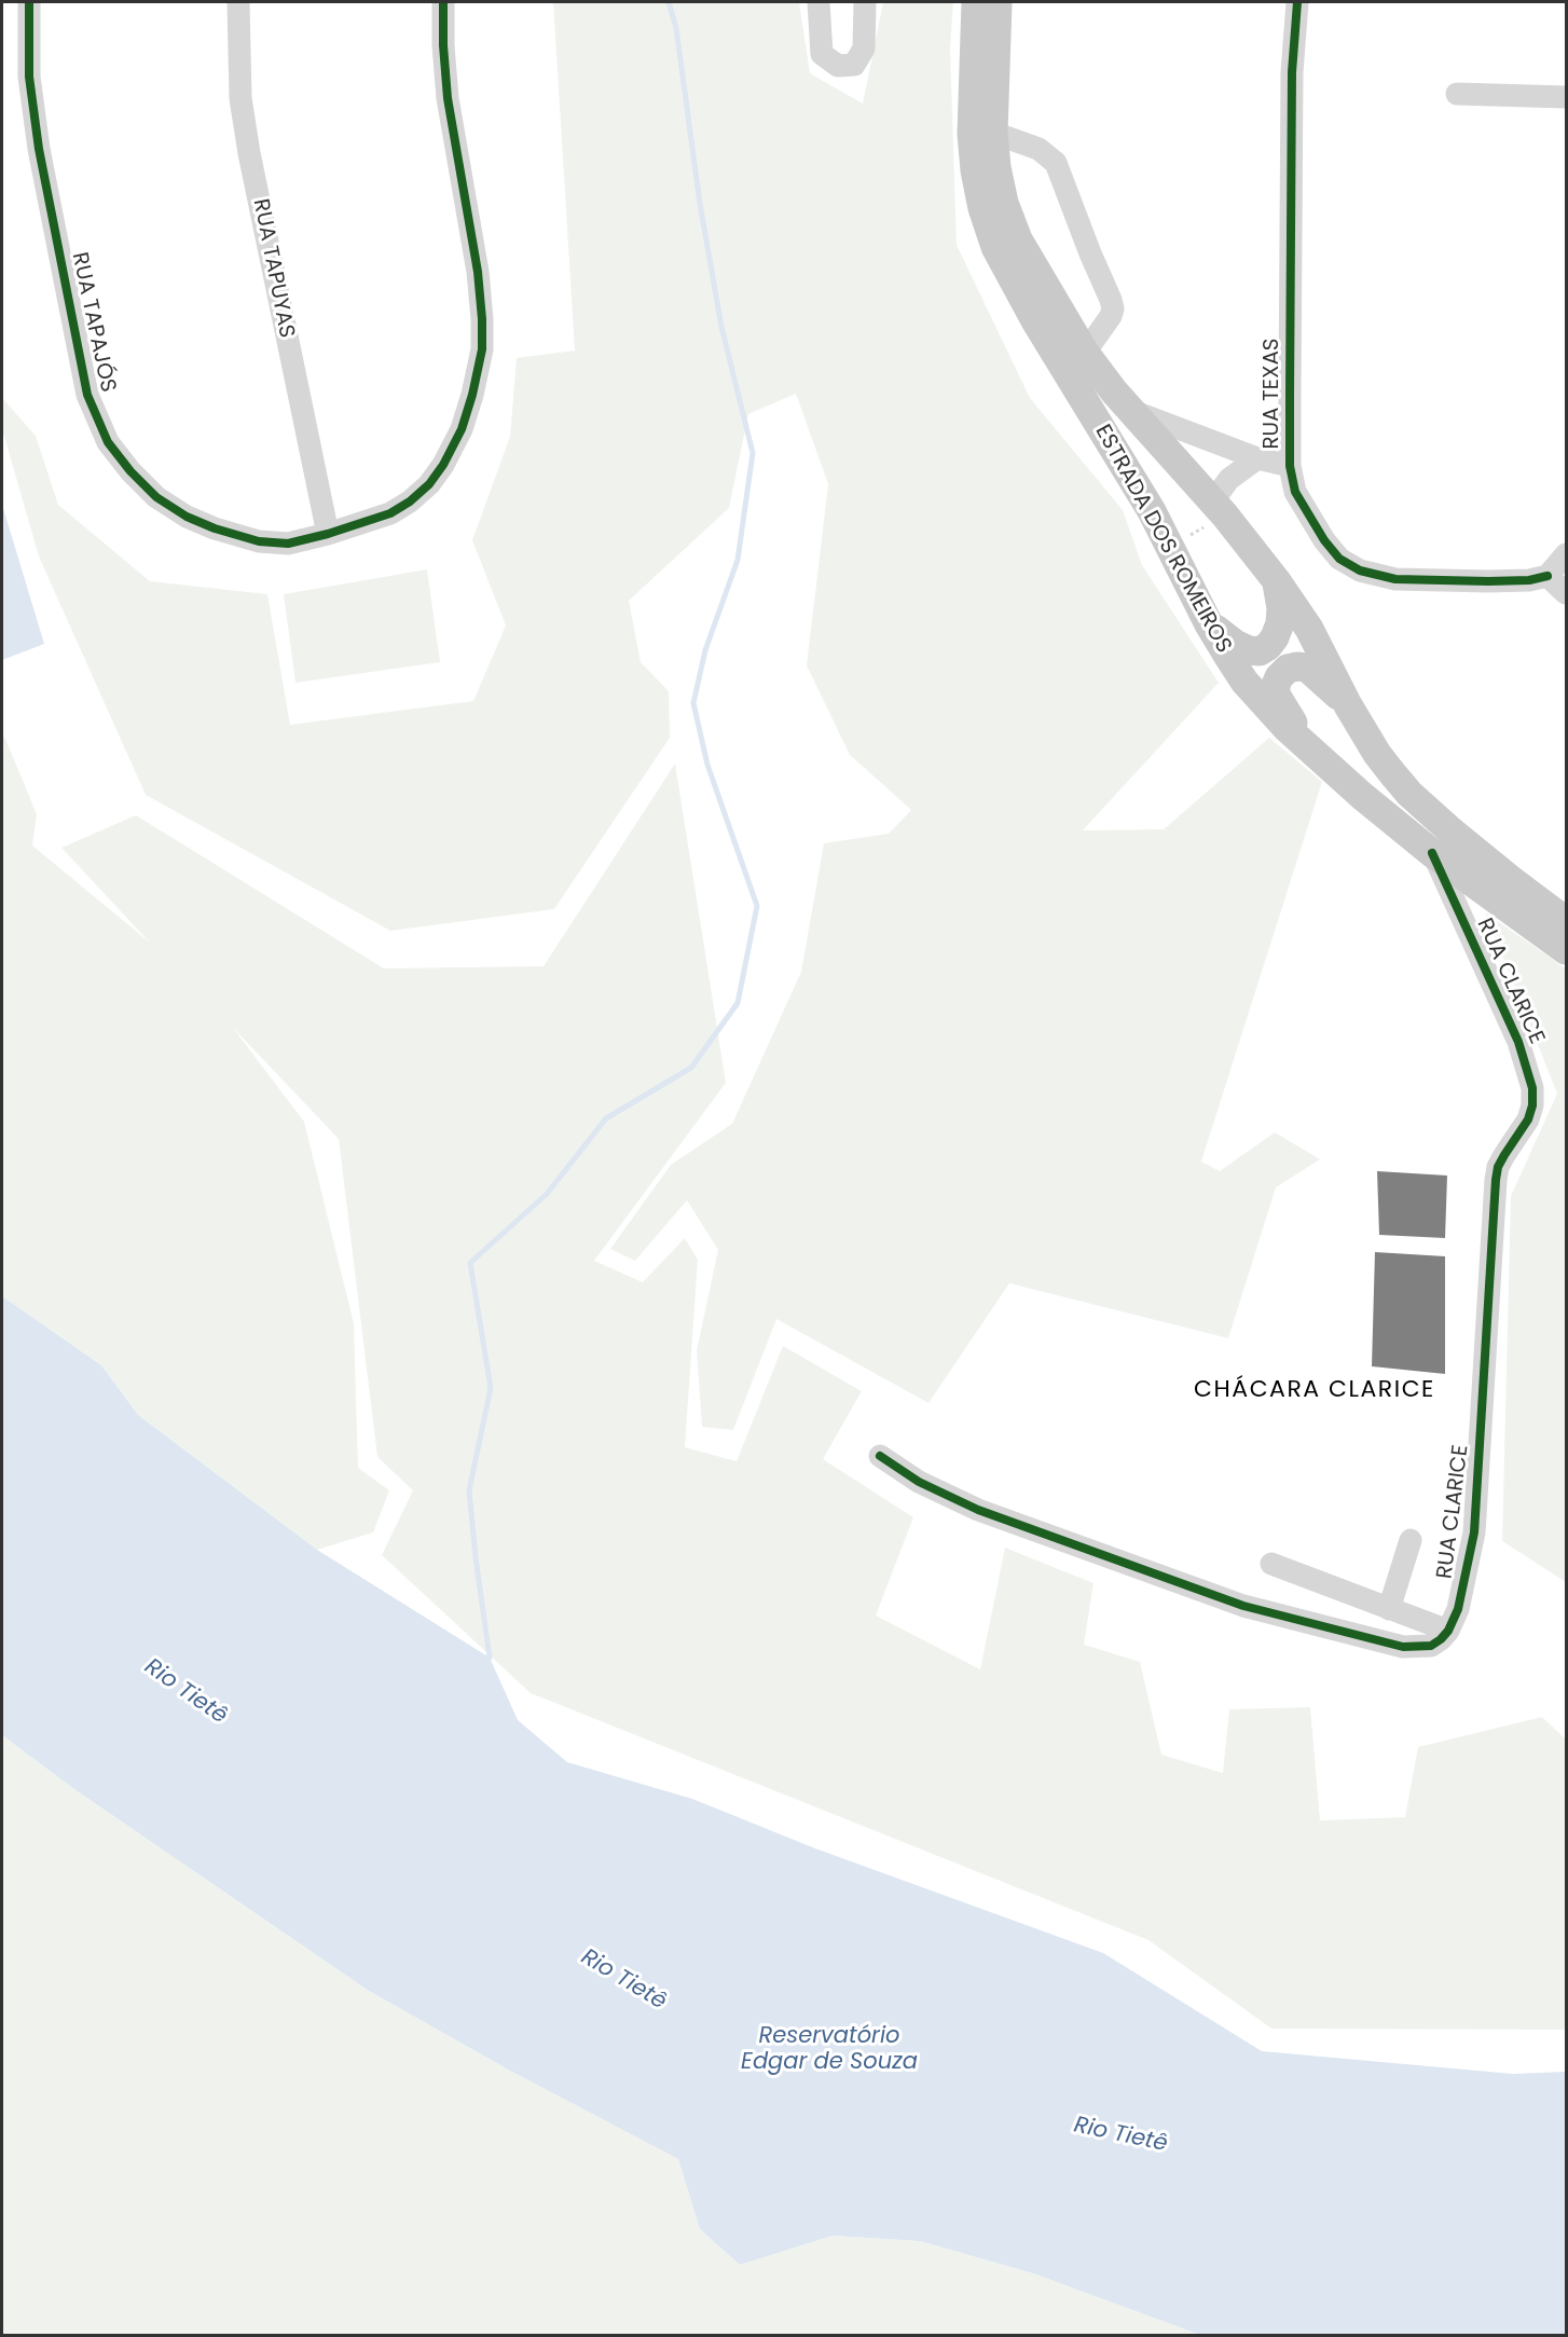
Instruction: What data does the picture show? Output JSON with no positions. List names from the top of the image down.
{
  "streets": {
    "main road": ["ESTRADA DOS ROMEIROS"],
    "street": [
      "RUA TAPUYAS",
      "RUA TAPAJÓS",
      "RUA TEXAS",
      "RUA CLARICE"
    ]
  },
  "crossings": [
    ["RUA TAPUYAS", "RUA TAPAJÓS"],
    ["ESTRADA DOS ROMEIROS", "RUA CLARICE"]
  ],
  "districts": ["CHÁCARA CLARICE"],
  "water": ["Rio Tietê", "Reservatório Edgar de Souza"]
}
